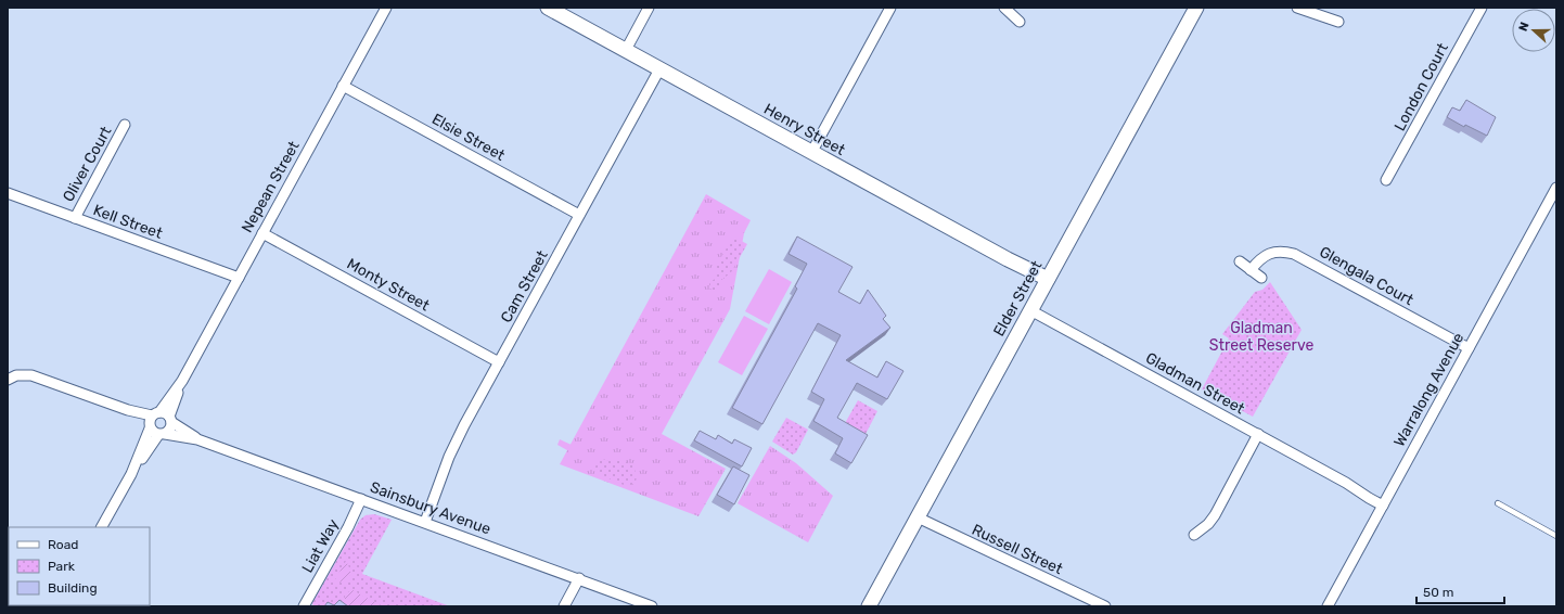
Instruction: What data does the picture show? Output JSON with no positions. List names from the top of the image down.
{
  "streets": {
    "street": [
      "London Court",
      "Henry Street",
      "Elsie Street",
      "Oliver Court",
      "Nepean Street",
      "Kell Street",
      "Glengala Court",
      "Monty Street",
      "Cam Street",
      "Elder Street",
      "Gladman Street",
      "Warralong Avenue",
      "Sainsbury Avenue",
      "Liat Way",
      "Russell Street"
    ]
  },
  "crossings": [
    ["Henry Street", "Cam Street"],
    ["Henry Street", "Elder Street"],
    ["Elsie Street", "Nepean Street"],
    ["Elsie Street", "Cam Street"],
    ["Oliver Court", "Kell Street"],
    ["Nepean Street", "Kell Street"],
    ["Nepean Street", "Monty Street"],
    ["Nepean Street", "Sainsbury Avenue"],
    ["Glengala Court", "Warralong Avenue"],
    ["Monty Street", "Cam Street"],
    ["Cam Street", "Sainsbury Avenue"],
    ["Elder Street", "Gladman Street"],
    ["Elder Street", "Russell Street"],
    ["Gladman Street", "Warralong Avenue"],
    ["Sainsbury Avenue", "Liat Way"]
  ],
  "parks": ["Gladman Street Reserve"],
  "legend": ["Road", "Park", "Building"],
  "scale_bar": "50 m",
  "north": "left"
}
